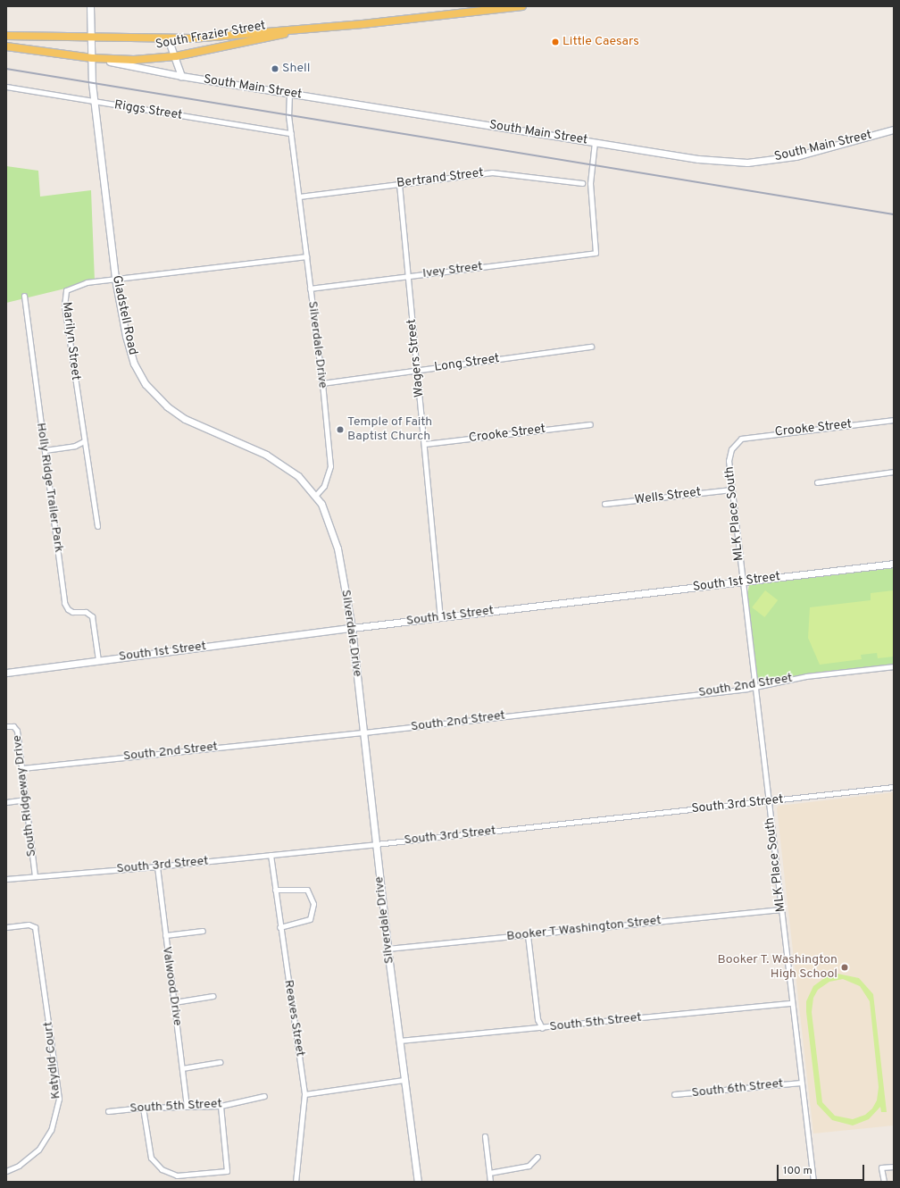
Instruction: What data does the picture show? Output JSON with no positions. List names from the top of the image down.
{
  "streets": {
    "main road": ["South Frazier Street"],
    "street": [
      "South Main Street",
      "Riggs Street",
      "Bertrand Street",
      "Ivey Street",
      "Gladstell Road",
      "Marilyn Street",
      "Silverdale Drive",
      "Wagers Street",
      "Long Street",
      "Crooke Street",
      "Holly Ridge Trailer Park",
      "Wells Street",
      "MLK Place South",
      "South 1st Street",
      "South 2nd Street",
      "South Ridgeway Drive",
      "South 3rd Street",
      "Booker T Washington Street",
      "Valwood Drive",
      "Reaves Street",
      "South 5th Street",
      "Katydid Court",
      "South 6th Street"
    ]
  },
  "crossings": [
    ["South Frazier Street", "South Main Street"],
    ["South Frazier Street", "Gladstell Road"],
    ["South Main Street", "Ivey Street"],
    ["South Main Street", "Gladstell Road"],
    ["South Main Street", "Silverdale Drive"],
    ["Riggs Street", "Gladstell Road"],
    ["Riggs Street", "Silverdale Drive"],
    ["Bertrand Street", "Silverdale Drive"],
    ["Bertrand Street", "Wagers Street"],
    ["Ivey Street", "Silverdale Drive"],
    ["Ivey Street", "Wagers Street"],
    ["Gladstell Road", "Marilyn Street"],
    ["Gladstell Road", "Silverdale Drive"],
    ["Marilyn Street", "Silverdale Drive"],
    ["Silverdale Drive", "Long Street"],
    ["Silverdale Drive", "South 1st Street"],
    ["Silverdale Drive", "South 2nd Street"],
    ["Silverdale Drive", "South 3rd Street"],
    ["Silverdale Drive", "Booker T Washington Street"],
    ["Silverdale Drive", "South 5th Street"],
    ["Wagers Street", "Long Street"],
    ["Wagers Street", "Crooke Street"],
    ["Wagers Street", "South 1st Street"],
    ["Crooke Street", "MLK Place South"],
    ["Holly Ridge Trailer Park", "South 1st Street"],
    ["Wells Street", "MLK Place South"],
    ["MLK Place South", "South 1st Street"],
    ["MLK Place South", "South 2nd Street"],
    ["MLK Place South", "South 3rd Street"],
    ["MLK Place South", "Booker T Washington Street"],
    ["MLK Place South", "South 5th Street"],
    ["MLK Place South", "South 6th Street"],
    ["South 2nd Street", "South Ridgeway Drive"],
    ["South Ridgeway Drive", "South 3rd Street"],
    ["South 3rd Street", "Valwood Drive"],
    ["South 3rd Street", "Reaves Street"],
    ["Valwood Drive", "South 5th Street"]
  ],
  "places": [
    "Little Caesars",
    "Shell",
    "Temple of Faith Baptist Church",
    "Booker T. Washington High School"
  ],
  "scale_bar": "100 m"
}
